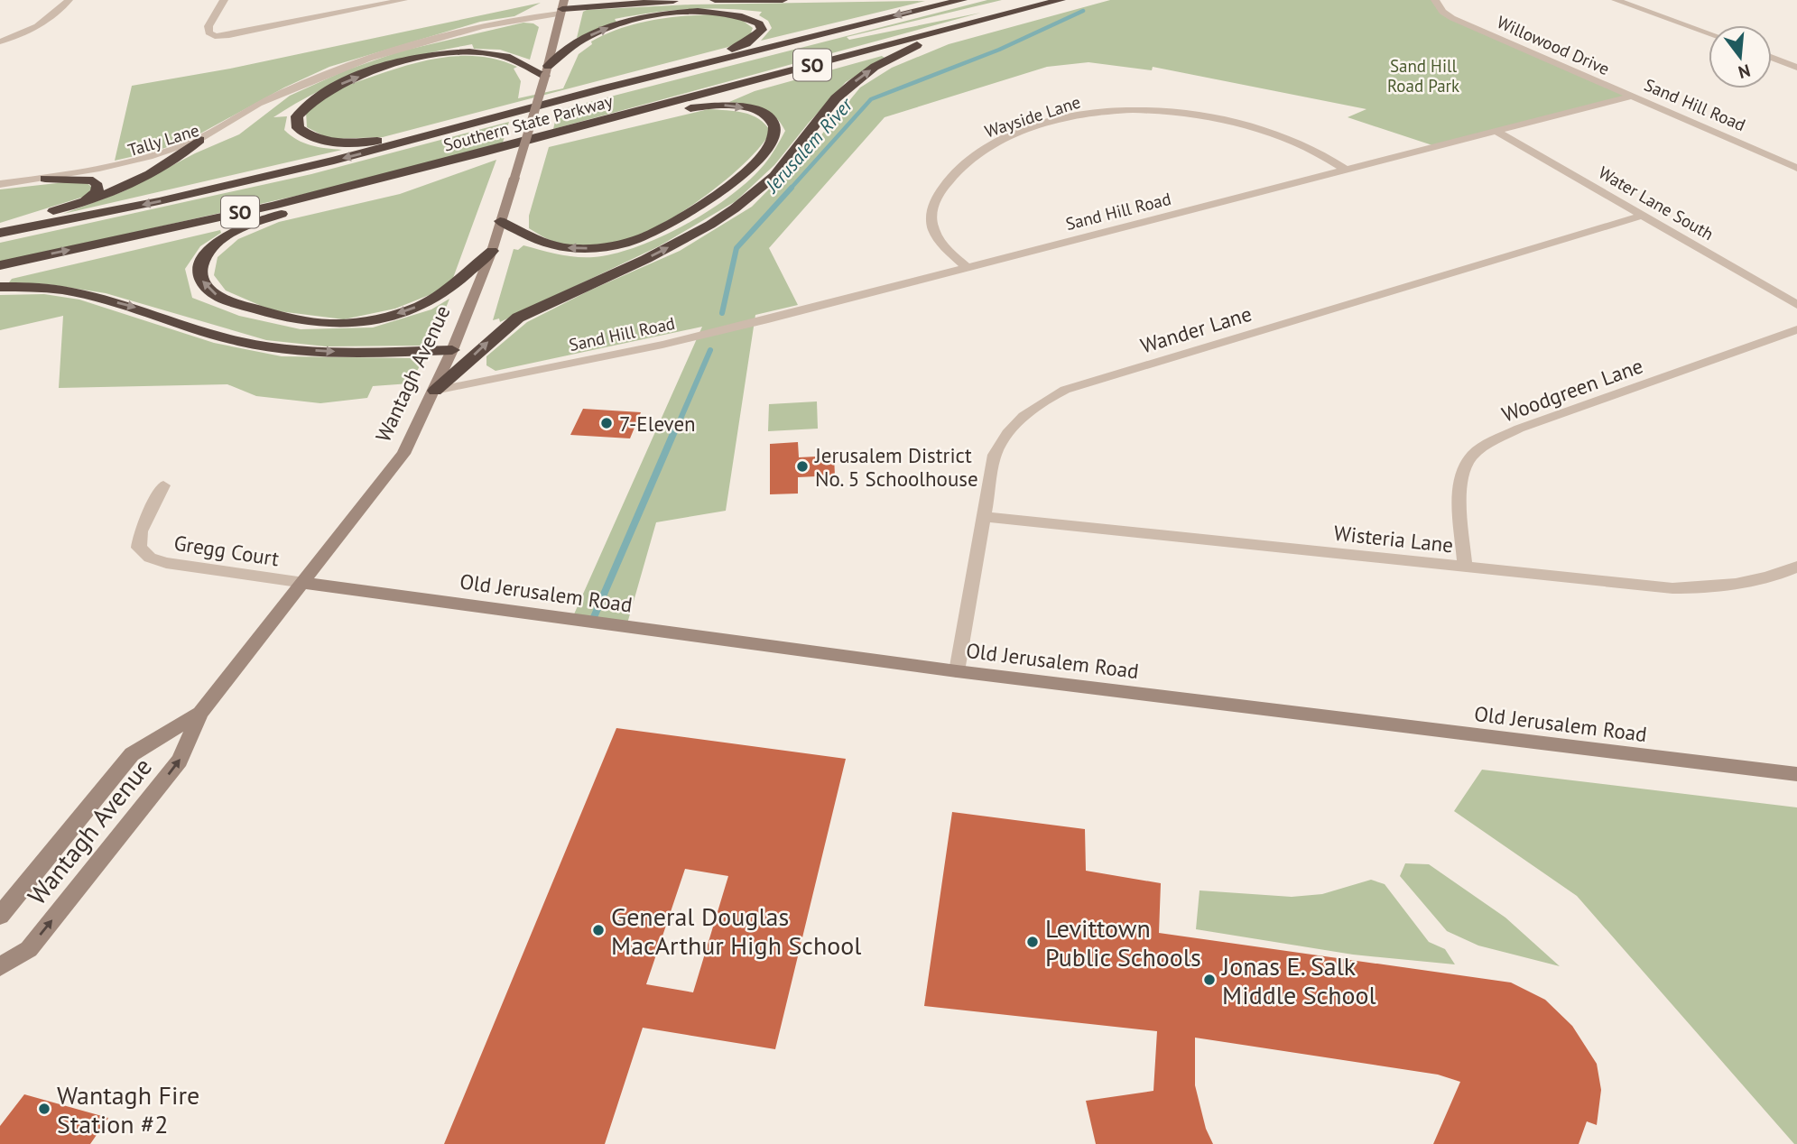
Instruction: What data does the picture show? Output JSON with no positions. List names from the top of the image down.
{
  "streets": {
    "highway": ["SO", "Southern State Parkway"],
    "main road": ["Wantagh Avenue", "Old Jerusalem Road"],
    "street": [
      "Willowood Drive",
      "Sand Hill Road",
      "Wayside Lane",
      "Tally Lane",
      "Water Lane South",
      "Wander Lane",
      "Woodgreen Lane",
      "Wisteria Lane",
      "Gregg Court"
    ]
  },
  "crossings": [
    ["Willowood Drive", "Sand Hill Road"],
    ["Sand Hill Road", "Wayside Lane"],
    ["Sand Hill Road", "Water Lane South"],
    ["Sand Hill Road", "Wantagh Avenue"],
    ["Tally Lane", "Wantagh Avenue"],
    ["Water Lane South", "Wander Lane"],
    ["Wander Lane", "Wisteria Lane"],
    ["Wander Lane", "Old Jerusalem Road"],
    ["Wantagh Avenue", "Gregg Court"],
    ["Wantagh Avenue", "Old Jerusalem Road"],
    ["Woodgreen Lane", "Wisteria Lane"],
    ["Gregg Court", "Old Jerusalem Road"]
  ],
  "water": ["Jerusalem River"],
  "parks": ["Sand Hill Road Park"],
  "places": [
    "7-Eleven",
    "Jerusalem District No. 5 Schoolhouse",
    "General Douglas MacArthur High School",
    "Levittown Public Schools",
    "Jonas E. Salk Middle School",
    "Wantagh Fire Station #2"
  ],
  "north": "bottom"
}
